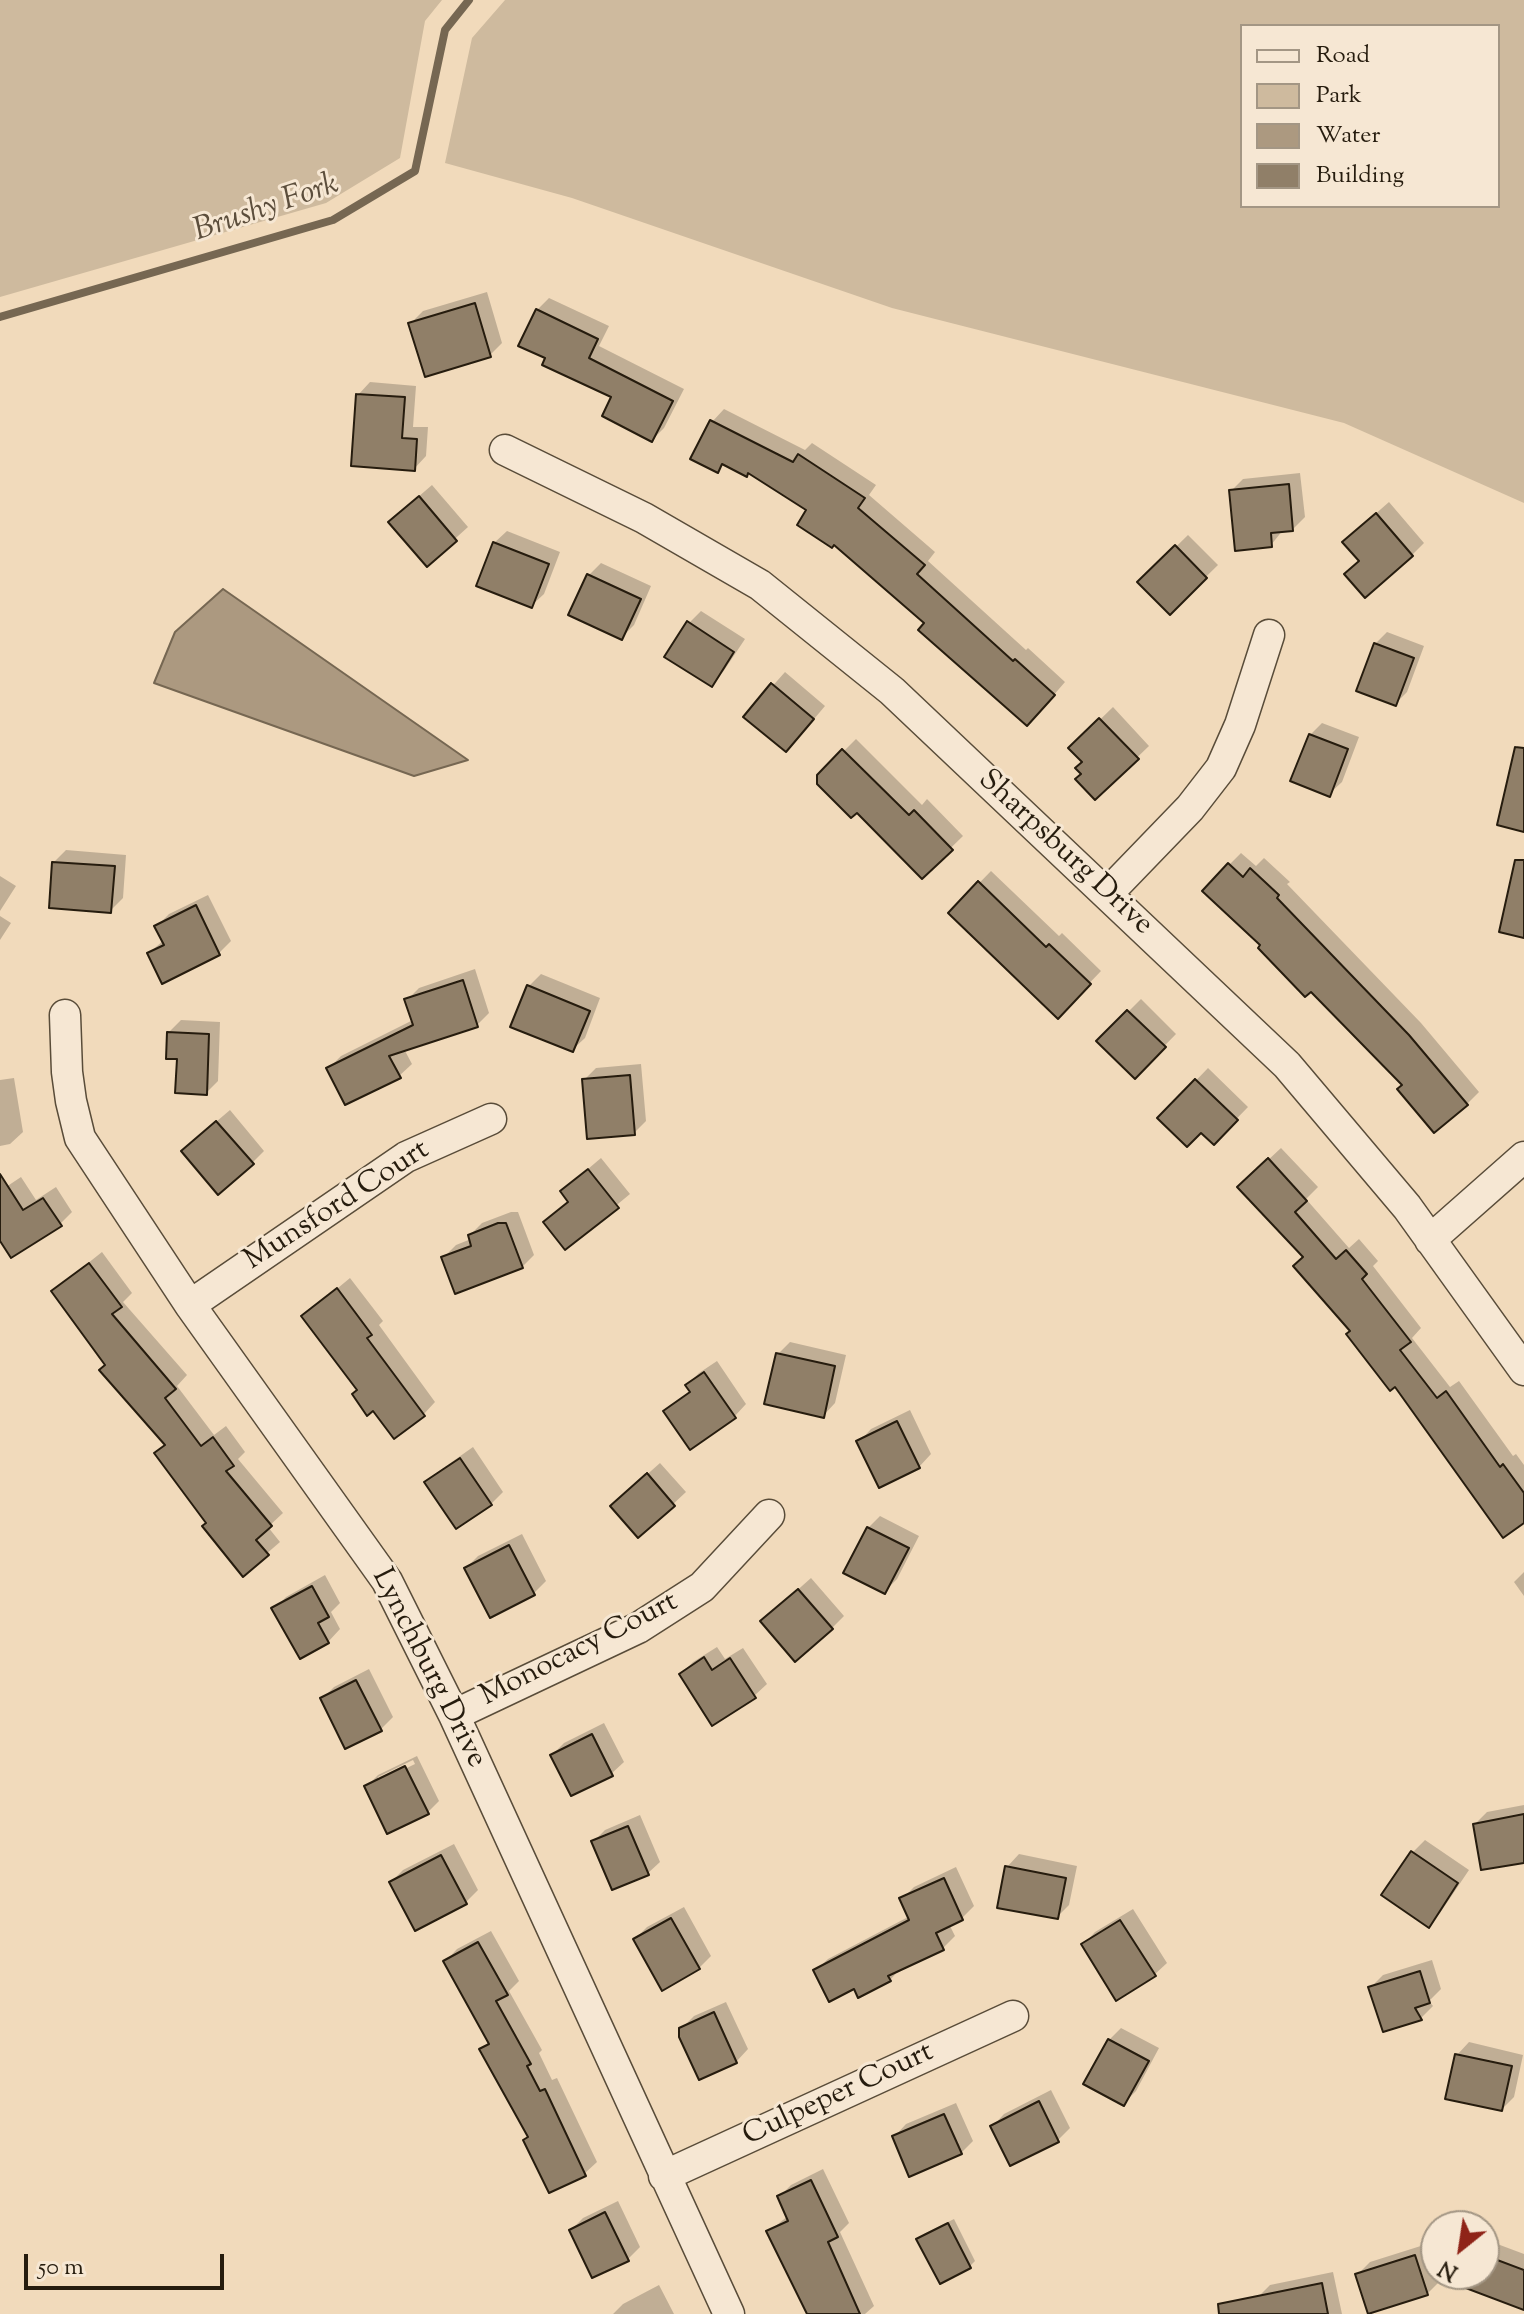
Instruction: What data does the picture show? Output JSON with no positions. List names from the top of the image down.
{
  "streets": {
    "street": [
      "Sharpsburg Drive",
      "Munsford Court",
      "Monocacy Court",
      "Lynchburg Drive",
      "Culpeper Court"
    ]
  },
  "crossings": [
    ["Munsford Court", "Lynchburg Drive"],
    ["Monocacy Court", "Lynchburg Drive"],
    ["Lynchburg Drive", "Culpeper Court"]
  ],
  "water": ["Brushy Fork"],
  "legend": [
    "Road",
    "Park",
    "Water",
    "Building"
  ],
  "scale_bar": "50 m",
  "north": "bottom left"
}
